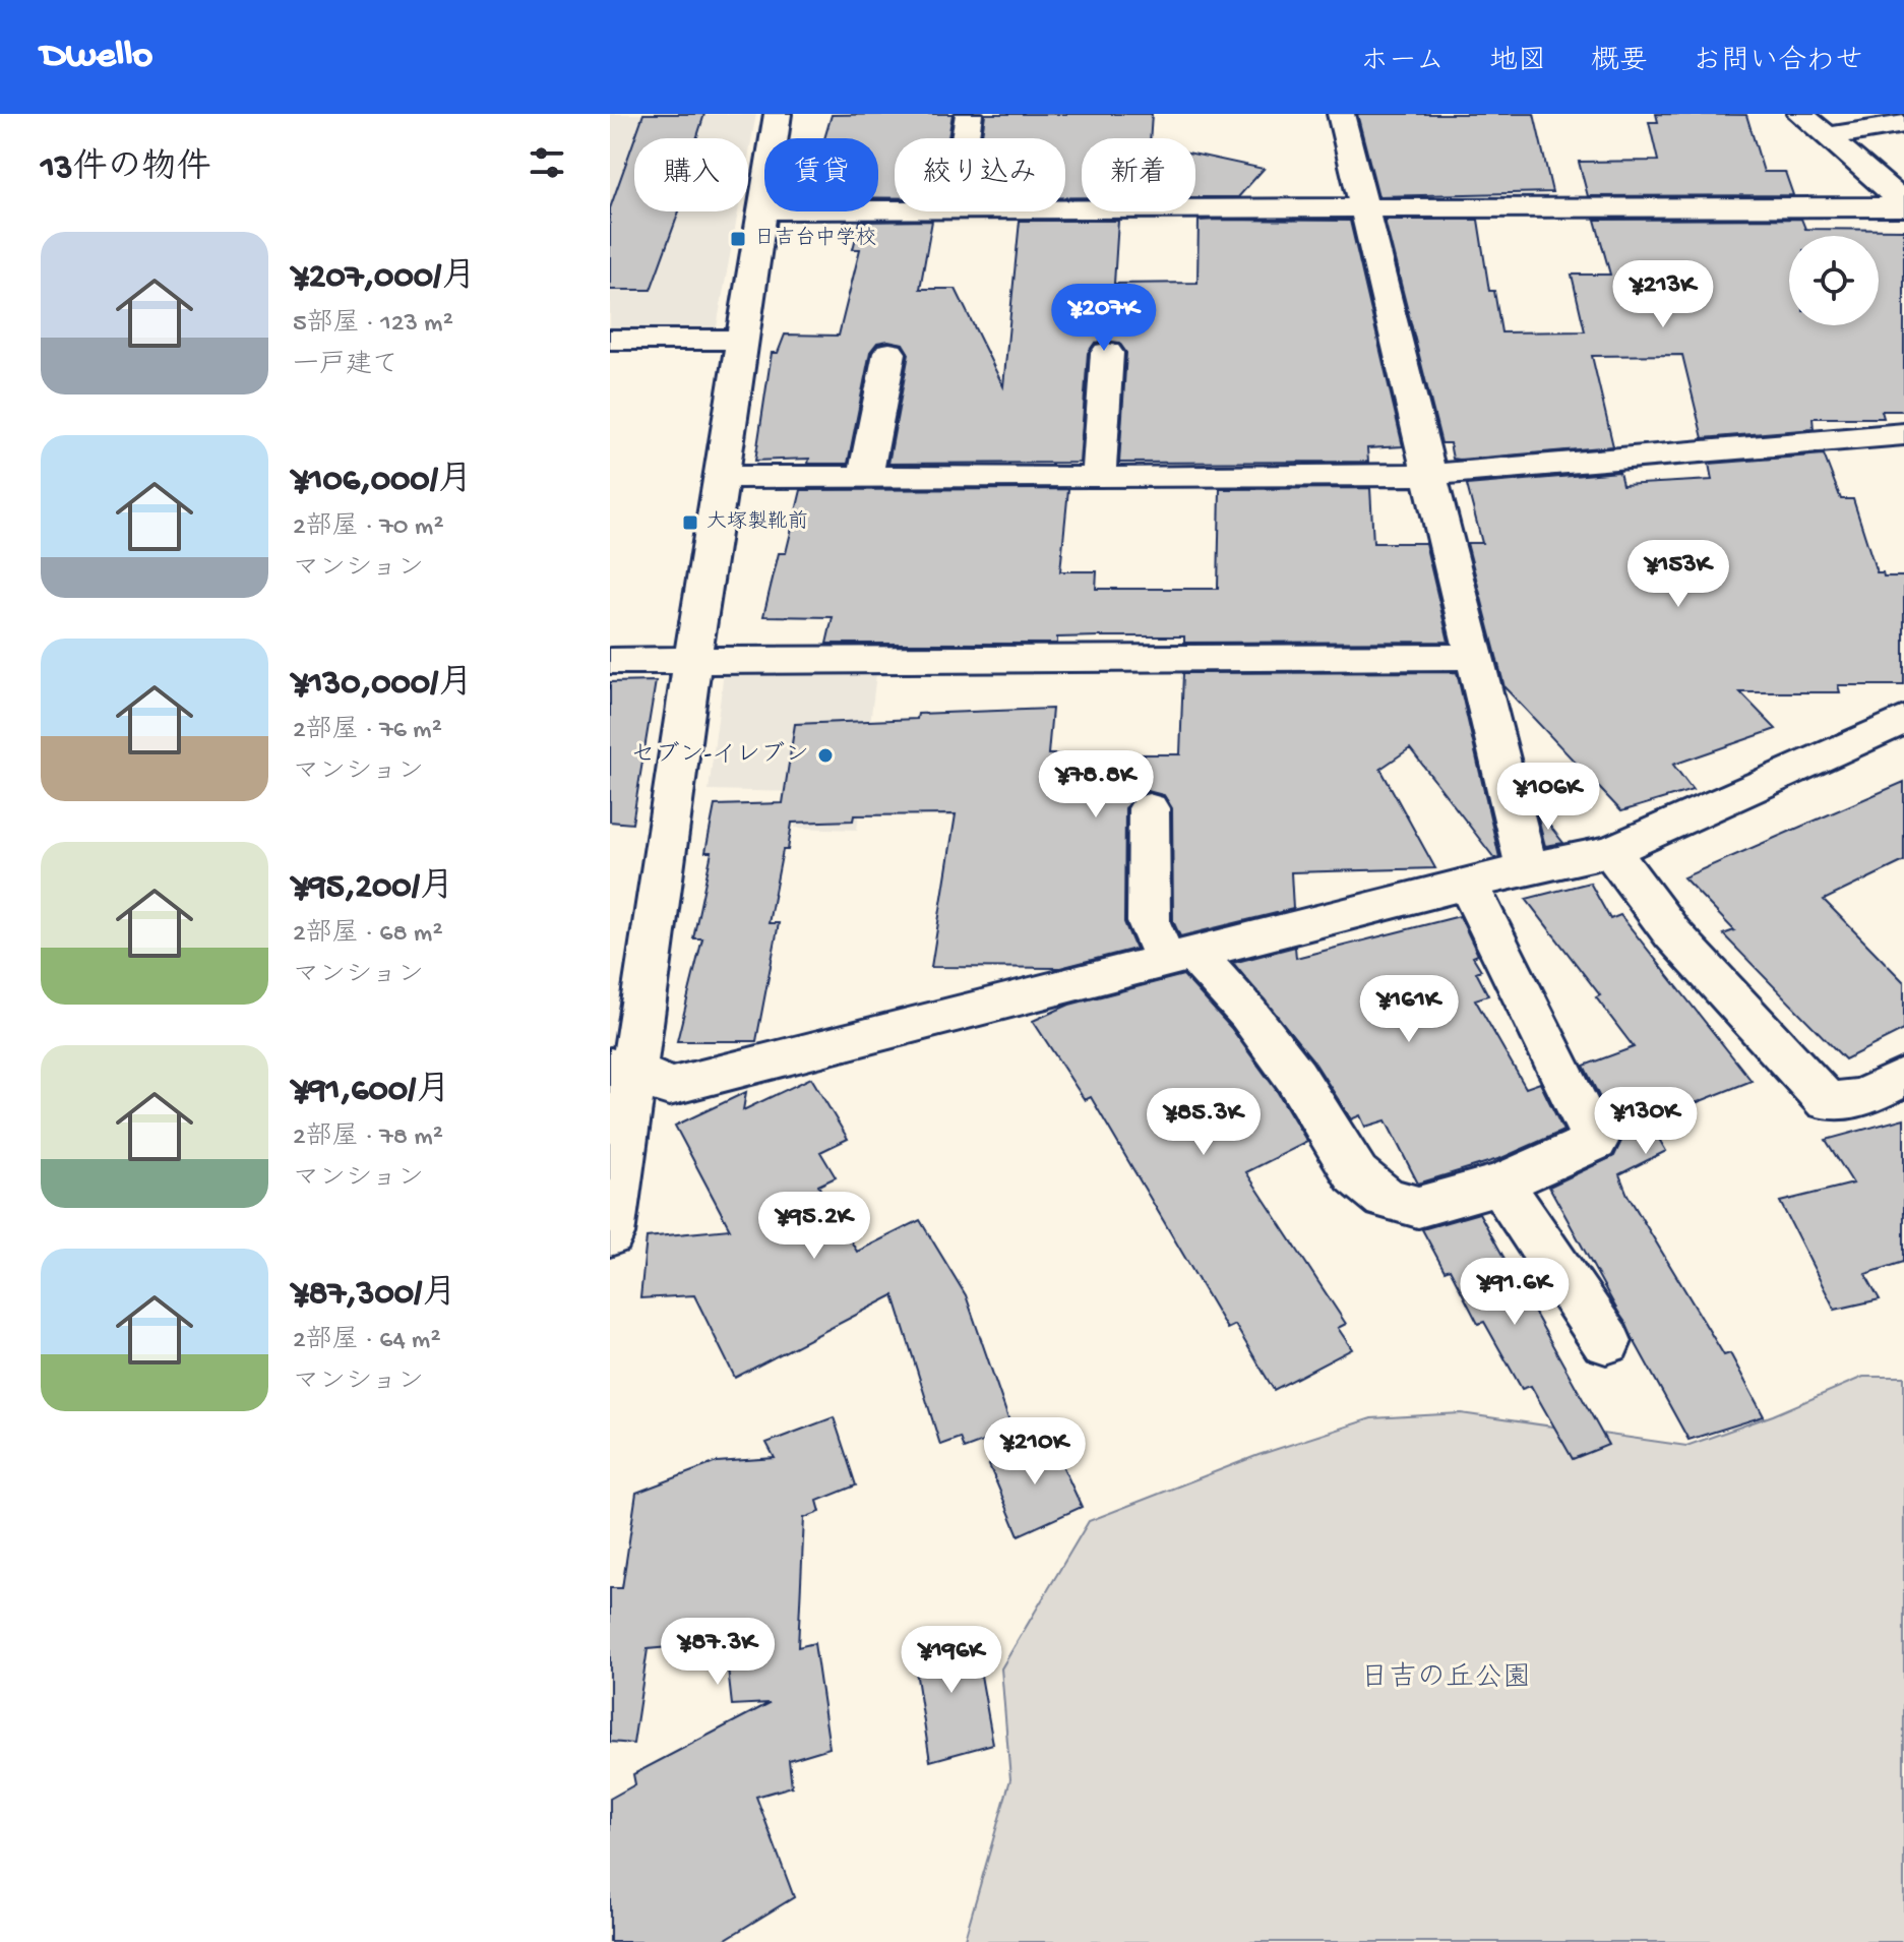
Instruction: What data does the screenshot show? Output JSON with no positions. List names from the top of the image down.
{
  "parks": ["日吉の丘公園"],
  "places": {
    "transit": ["日吉台中学校", "大塚製靴前"],
    "other": ["セブン-イレブン"]
  },
  "page": {
    "header": "Dwello",
    "nav": [
      "ホーム",
      "地図",
      "概要",
      "お問い合わせ"
    ],
    "heading": "13件の物件",
    "chip": [
      "購入",
      "賃貸",
      "絞り込み",
      "新着"
    ],
    "list": [
      {
        "name": "¥207,000/月",
        "note": "5部屋 · 123 m² · 一戸建て"
      },
      {
        "name": "¥106,000/月",
        "note": "2部屋 · 70 m² · マンション"
      },
      {
        "name": "¥130,000/月",
        "note": "2部屋 · 76 m² · マンション"
      },
      {
        "name": "¥95,200/月",
        "note": "2部屋 · 68 m² · マンション"
      },
      {
        "name": "¥91,600/月",
        "note": "2部屋 · 78 m² · マンション"
      },
      {
        "name": "¥87,300/月",
        "note": "2部屋 · 64 m² · マンション"
      }
    ],
    "price": [
      "¥213K",
      "¥207K",
      "¥153K",
      "¥78.8K",
      "¥106K",
      "¥161K",
      "¥130K",
      "¥85.3K",
      "¥95.2K",
      "¥91.6K",
      "¥210K",
      "¥87.3K",
      "¥196K"
    ]
  }
}
